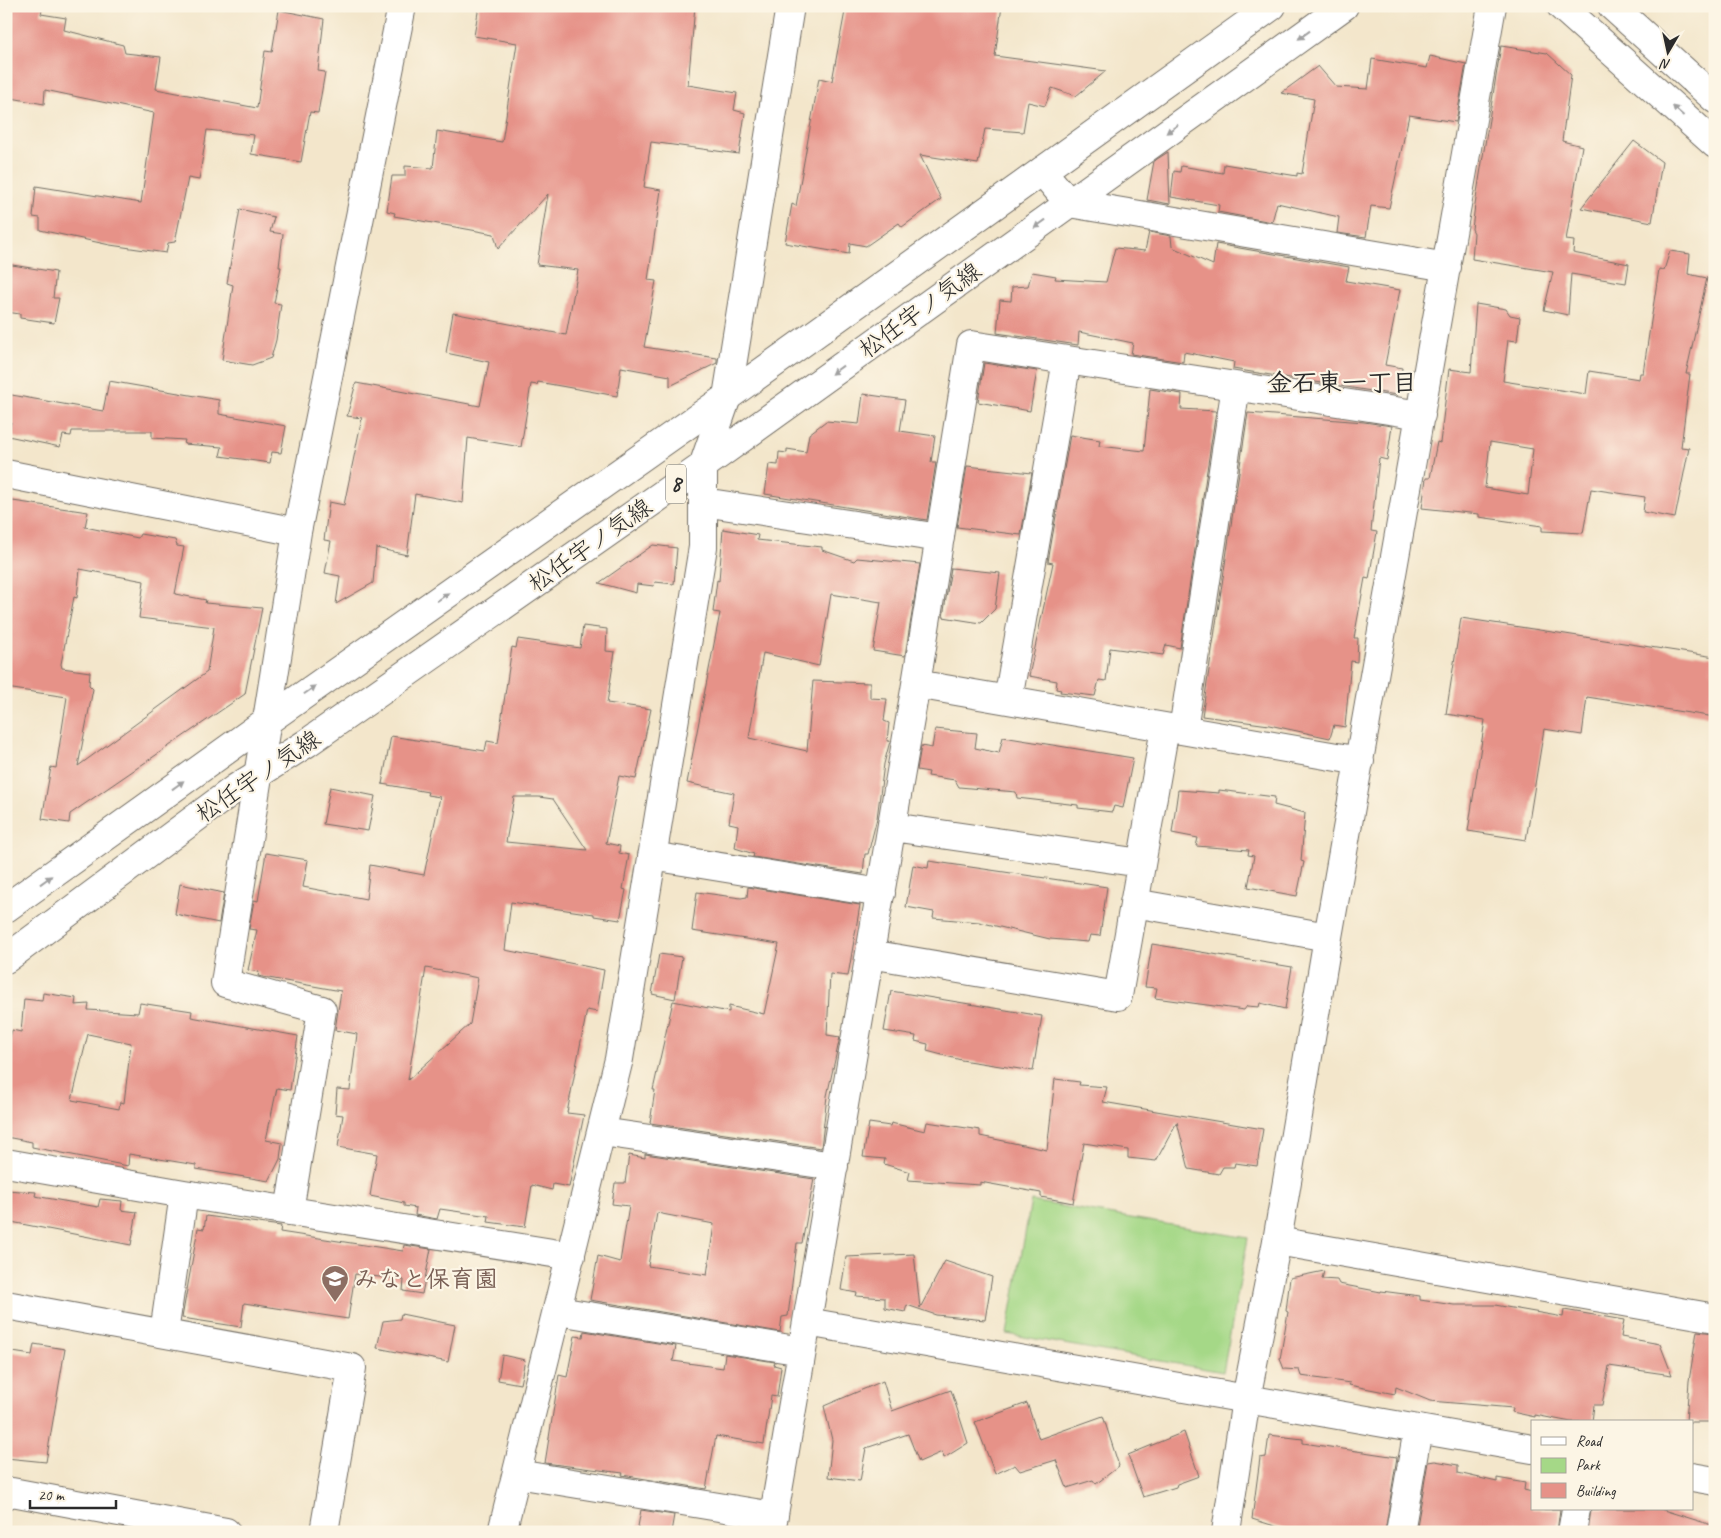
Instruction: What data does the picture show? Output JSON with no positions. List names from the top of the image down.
{
  "streets": {
    "street": ["松任宇ノ気線", "8"]
  },
  "districts": ["金石東一丁目"],
  "places": {
    "school or university": ["みなと保育園"]
  },
  "legend": ["Road", "Park", "Building"],
  "scale_bar": "20 m",
  "north": "bottom"
}
